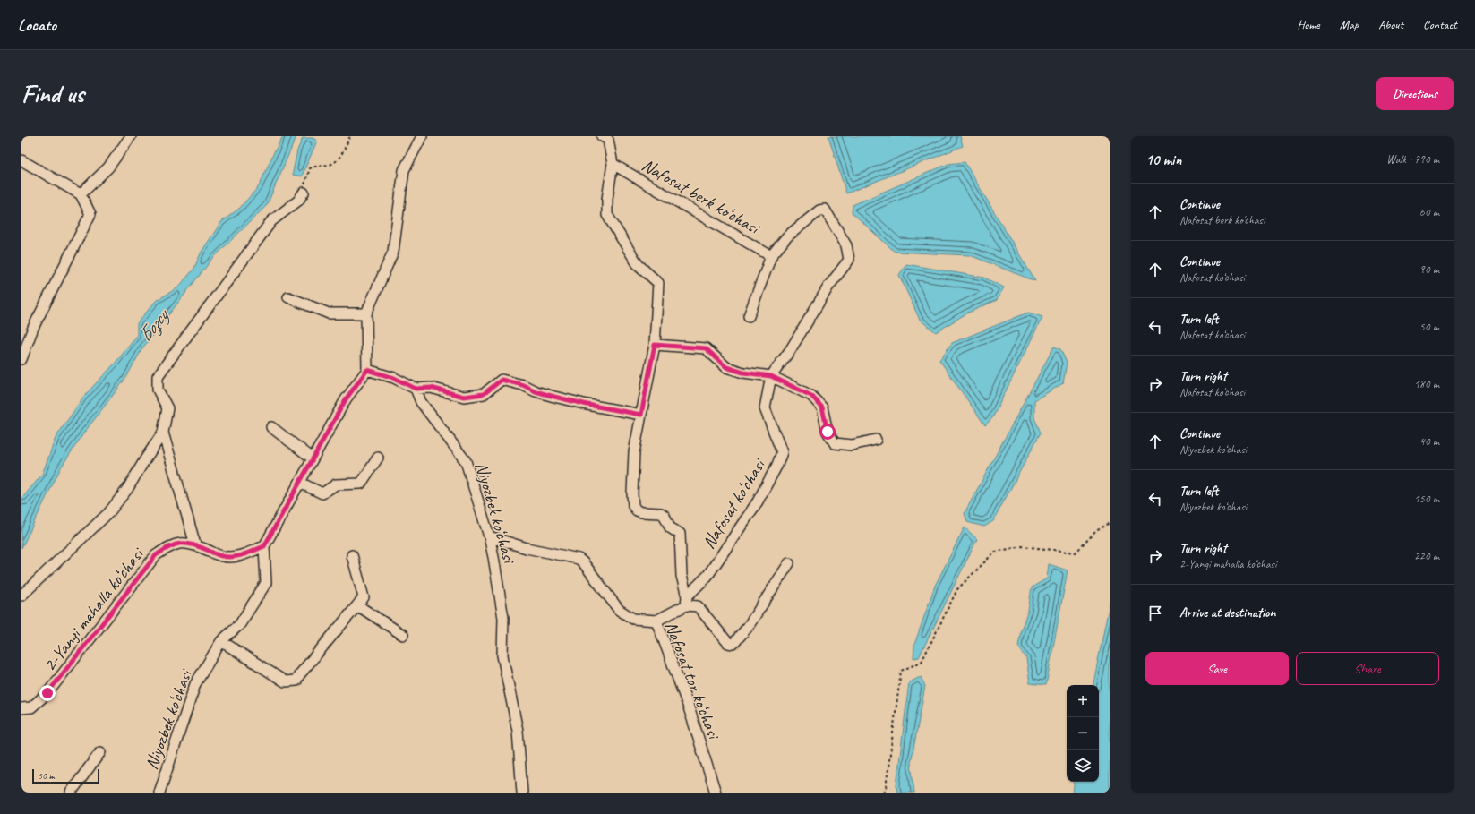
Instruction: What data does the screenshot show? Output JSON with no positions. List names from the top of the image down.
{
  "streets": {
    "street": [
      "Nafosat berk ko‘chasi",
      "Nafosat ko‘chasi",
      "Niyozbek ko‘chasi",
      "2-Yangi mahalla ko‘chasi",
      "Nafosat tor ko‘chasi"
    ]
  },
  "crossings": [
    ["Nafosat berk ko‘chasi", "Nafosat ko‘chasi"],
    ["Nafosat ko‘chasi", "Nafosat tor ko‘chasi"],
    ["Niyozbek ko‘chasi", "2-Yangi mahalla ko‘chasi"],
    ["Niyozbek ko‘chasi", "Nafosat tor ko‘chasi"]
  ],
  "water": ["Бозсу"],
  "scale_bar": "50 m",
  "page": {
    "header": "Locato",
    "nav": [
      "Home",
      "Map",
      "About",
      "Contact"
    ],
    "buttons": [
      "Directions",
      ["Save", "Share"]
    ],
    "title": "Find us",
    "heading": ["10 min", "Walk · 790 m"],
    "list": [
      ["Continue", "Nafosat berk ko‘chasi", "60 m"],
      ["Continue", "Nafosat ko‘chasi", "90 m"],
      ["Turn left", "Nafosat ko‘chasi", "50 m"],
      ["Turn right", "Nafosat ko‘chasi", "180 m"],
      ["Continue", "Niyozbek ko‘chasi", "40 m"],
      ["Turn left", "Niyozbek ko‘chasi", "150 m"],
      ["Turn right", "2-Yangi mahalla ko‘chasi", "220 m"],
      "Arrive at destination"
    ],
    "map_buttons": ["+", "−"],
    "scale": "50 m"
  }
}
